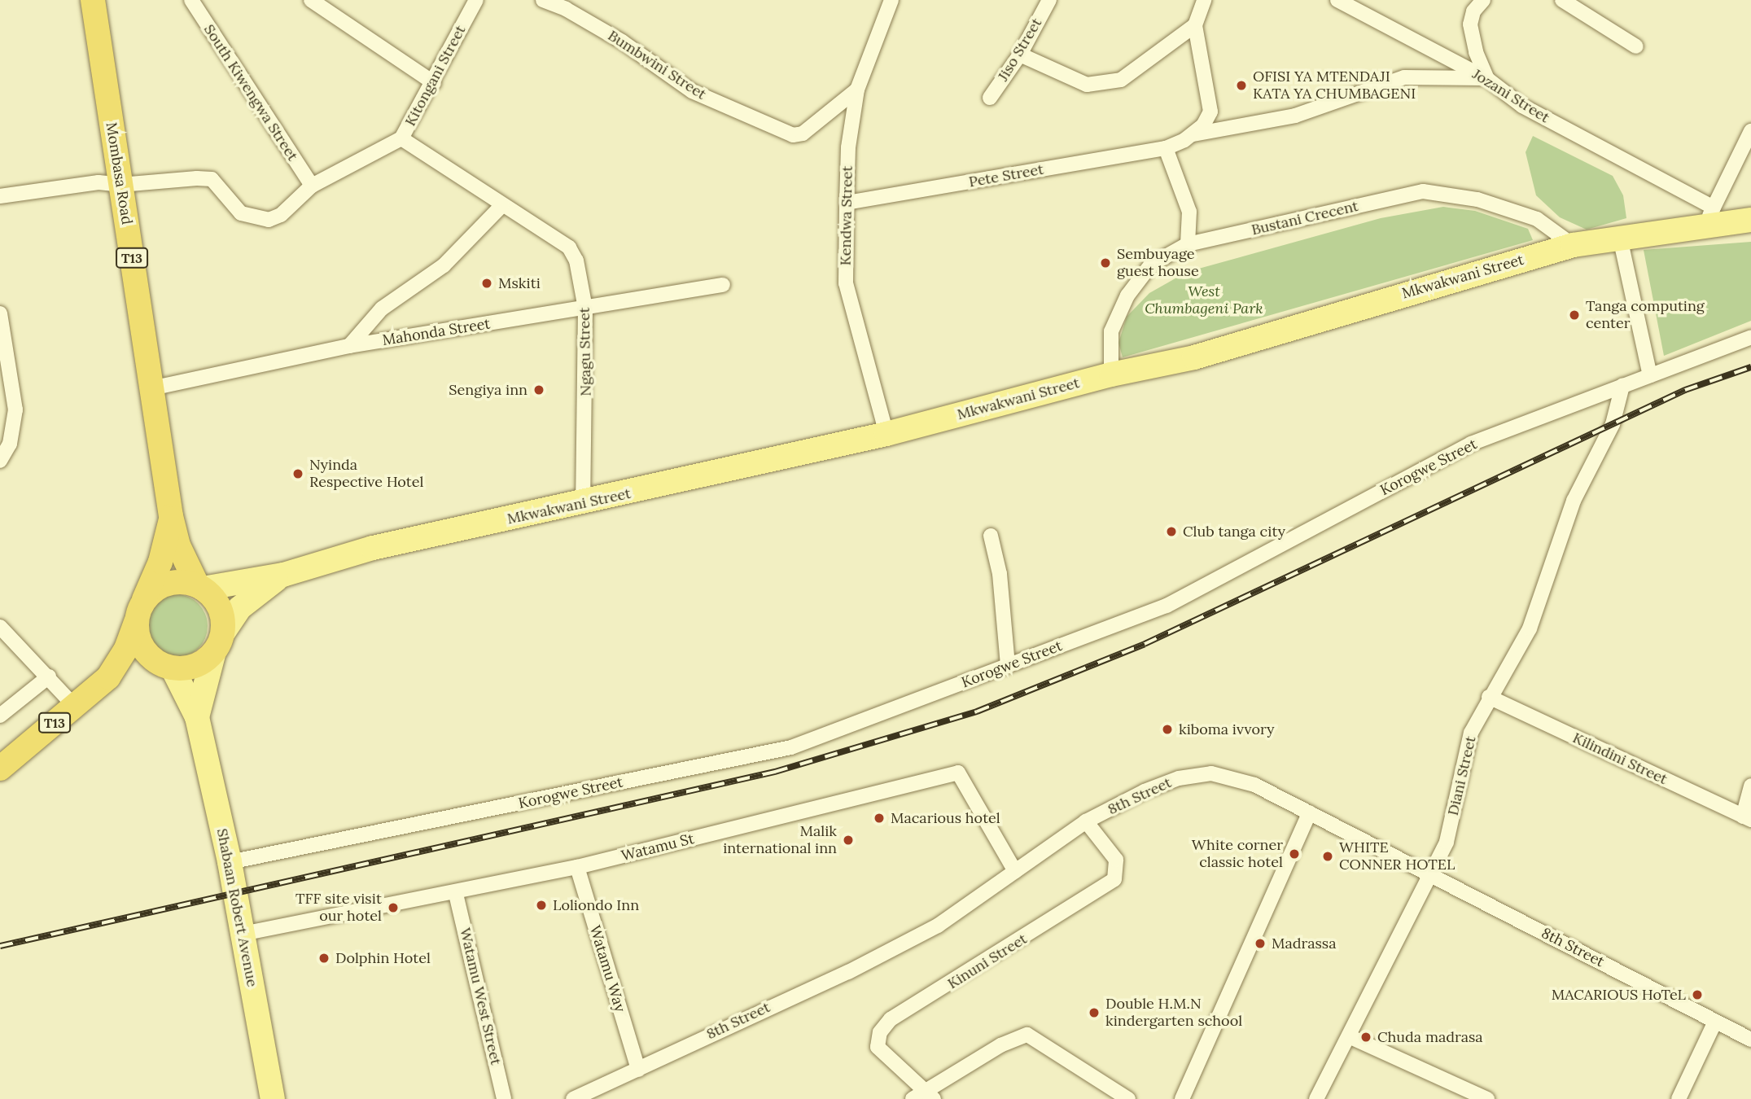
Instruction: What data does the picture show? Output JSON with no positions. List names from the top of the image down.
{
  "streets": {
    "highway": ["Mombasa Road", "T13"],
    "main road": ["Mkwakwani Street", "Shabaan Robert Avenue"],
    "street": [
      "Jiso Street",
      "Bumbwini Street",
      "Kitongani Street",
      "South Kiwengwa Street",
      "Jozani Street",
      "Pete Street",
      "Kendwa Street",
      "Bustani Crecent",
      "Mahonda Street",
      "Ngagu Street",
      "Korogwe Street",
      "Kilindini Street",
      "Diani Street",
      "8th Street",
      "Watamu St",
      "Kinuni Street",
      "Watamu Way",
      "Watamu West Street"
    ]
  },
  "crossings": [
    ["Bumbwini Street", "Kendwa Street"],
    ["Kitongani Street", "South Kiwengwa Street"],
    ["Kitongani Street", "Mombasa Road"],
    ["Kitongani Street", "Ngagu Street"],
    ["Jozani Street", "Mkwakwani Street"],
    ["Mombasa Road", "T13"],
    ["Mombasa Road", "Mahonda Street"],
    ["Pete Street", "Kendwa Street"],
    ["Kendwa Street", "Mkwakwani Street"],
    ["Bustani Crecent", "Mkwakwani Street"],
    ["Mkwakwani Street", "Ngagu Street"],
    ["Mahonda Street", "Ngagu Street"],
    ["Korogwe Street", "Diani Street"],
    ["Korogwe Street", "Shabaan Robert Avenue"],
    ["Kilindini Street", "Diani Street"],
    ["Diani Street", "8th Street"],
    ["8th Street", "Watamu St"],
    ["8th Street", "Kinuni Street"],
    ["8th Street", "Watamu Way"],
    ["Watamu St", "Shabaan Robert Avenue"],
    ["Watamu St", "Watamu Way"],
    ["Watamu St", "Watamu West Street"]
  ],
  "parks": ["West Chumbageni Park"],
  "places": [
    "OFISI YA MTENDAJI KATA YA CHUMBAGENI",
    "Sembuyage guest house",
    "Mskiti",
    "Tanga computing center",
    "Sengiya inn",
    "Nyinda Respective Hotel",
    "Club tanga city",
    "kiboma ivvory",
    "Macarious hotel",
    "Malik international inn",
    "White corner classic hotel",
    "WHITE CONNER HOTEL",
    "Loliondo Inn",
    "TFF site visit our hotel",
    "Madrassa",
    "Dolphin Hotel",
    "MACARIOUS HoTeL",
    "Double H.M.N kindergarten school",
    "Chuda madrasa"
  ]
}
